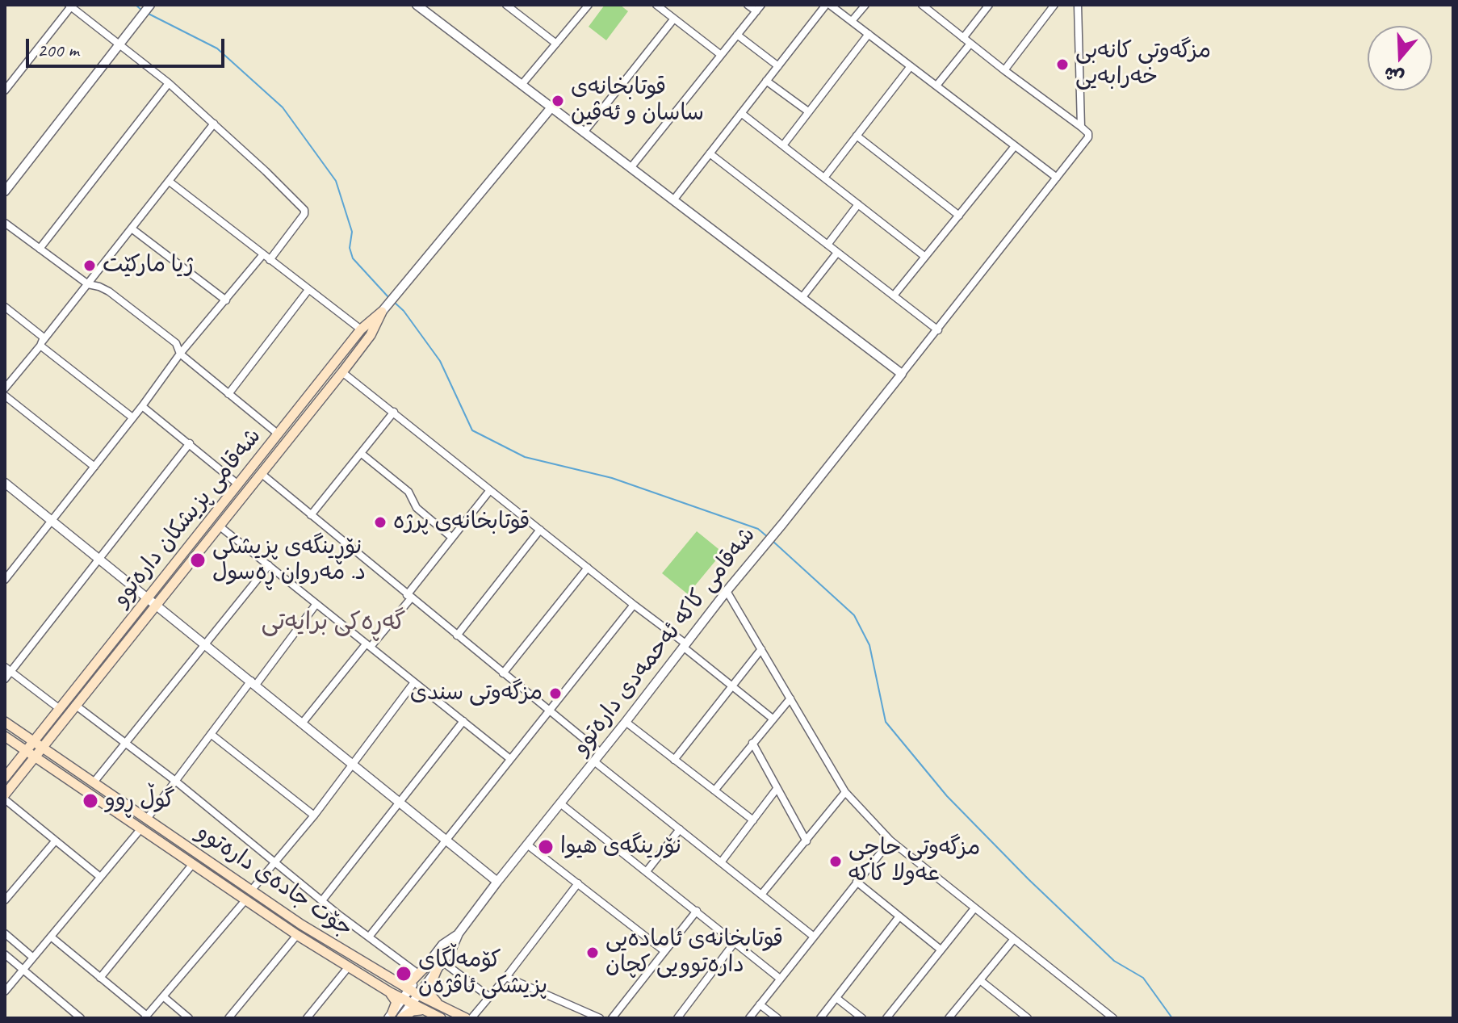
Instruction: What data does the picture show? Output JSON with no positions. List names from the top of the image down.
{
  "streets": {
    "main road": ["شەقامی پزیشکان دارەتوو", "جۆت جادەی دارەتوو"],
    "street": ["شەقامی کاکە ئەحمەدی دارەتوو"]
  },
  "crossings": [
    ["شەقامی پزیشکان دارەتوو", "جۆت جادەی دارەتوو"],
    ["شەقامی کاکە ئەحمەدی دارەتوو", "جۆت جادەی دارەتوو"]
  ],
  "districts": ["گەڕەکی برایەتی"],
  "places": [
    "مزگەوتی کانەبی خەرابەیی",
    "قوتابخانەی ساسان و ئەڤین",
    "ژیا مارکێت",
    "قوتابخانەی پرژە",
    "نۆڕینگەی پزیشکی د. مەروان ڕەسول",
    "مزگەوتی سندی",
    "گوڵ ڕوو",
    "نۆرینگەی هیوا",
    "مزگەوتی حاجی عەولا کاکە",
    "قوتابخانەی ئامادەیی دارەتوویی کچان",
    "کۆمەڵگای پزیشکی ئاڤژەن"
  ],
  "scale_bar": "200 m",
  "north": "bottom"
}
